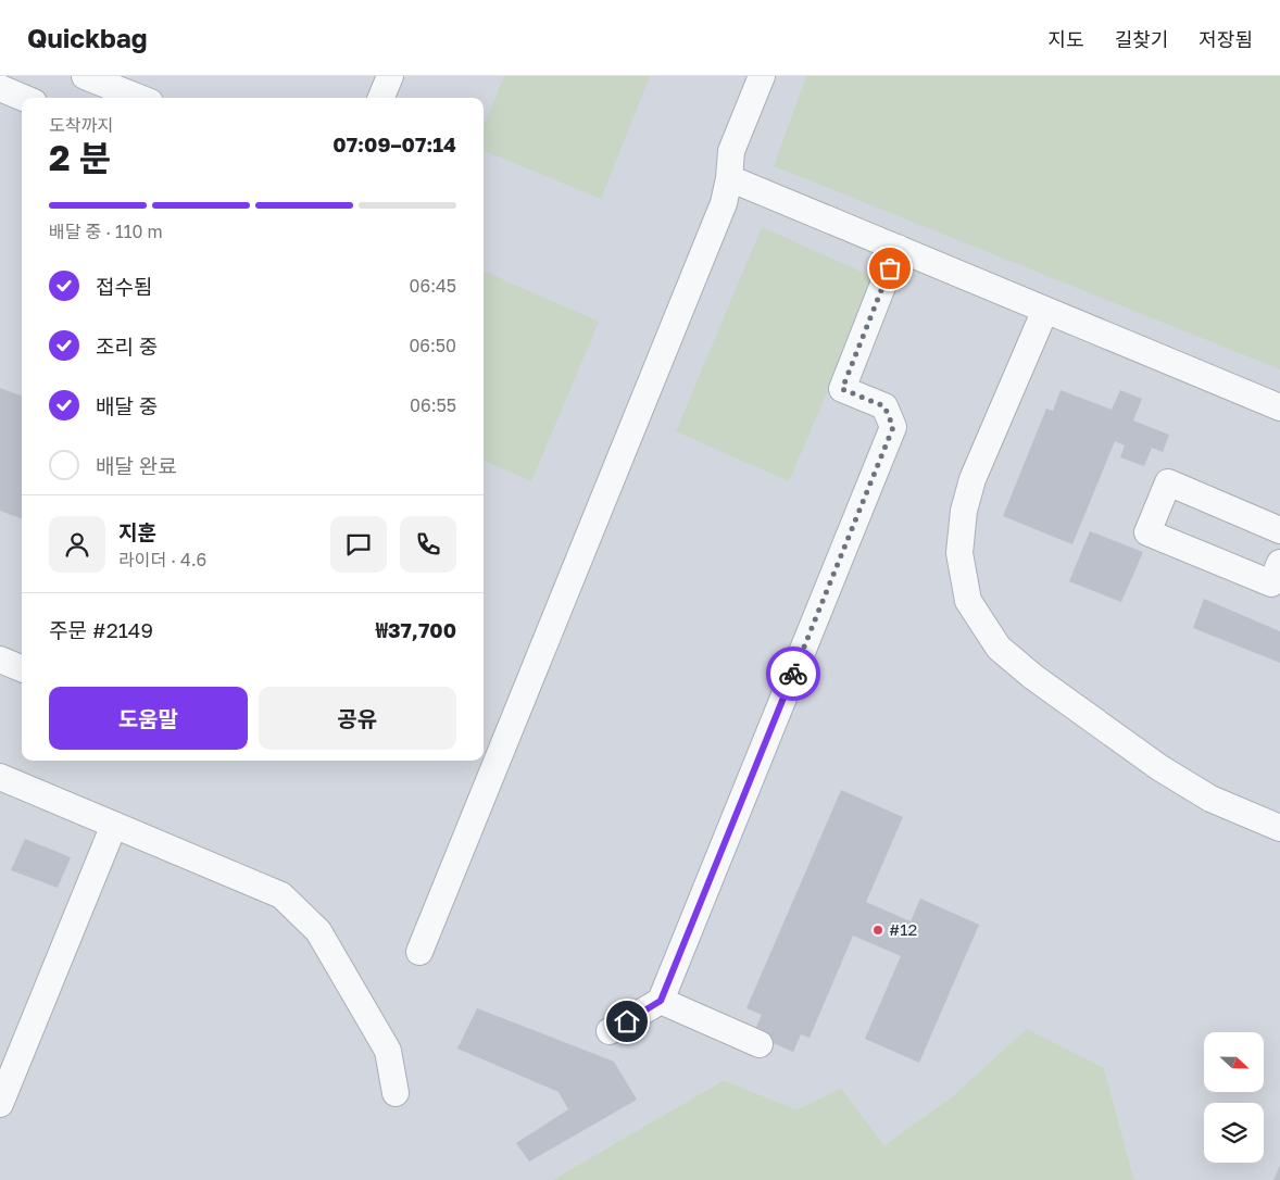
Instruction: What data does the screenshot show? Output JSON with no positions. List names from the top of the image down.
{
  "places": ["#12"],
  "north": "right",
  "page": {
    "header": "Quickbag",
    "nav": ["지도", "길찾기", "저장됨"],
    "heading": ["2 분", "도착까지", "07:09–07:14"],
    "panel": [
      "지훈",
      "라이더 · 4.6",
      "주문 #2149",
      "₩37,700"
    ],
    "bar": "배달 중 · 110 m",
    "list": [
      ["접수됨", "06:45"],
      ["조리 중", "06:50"],
      ["배달 중", "06:55"],
      "배달 완료"
    ],
    "buttons": ["도움말", "공유"]
  }
}
